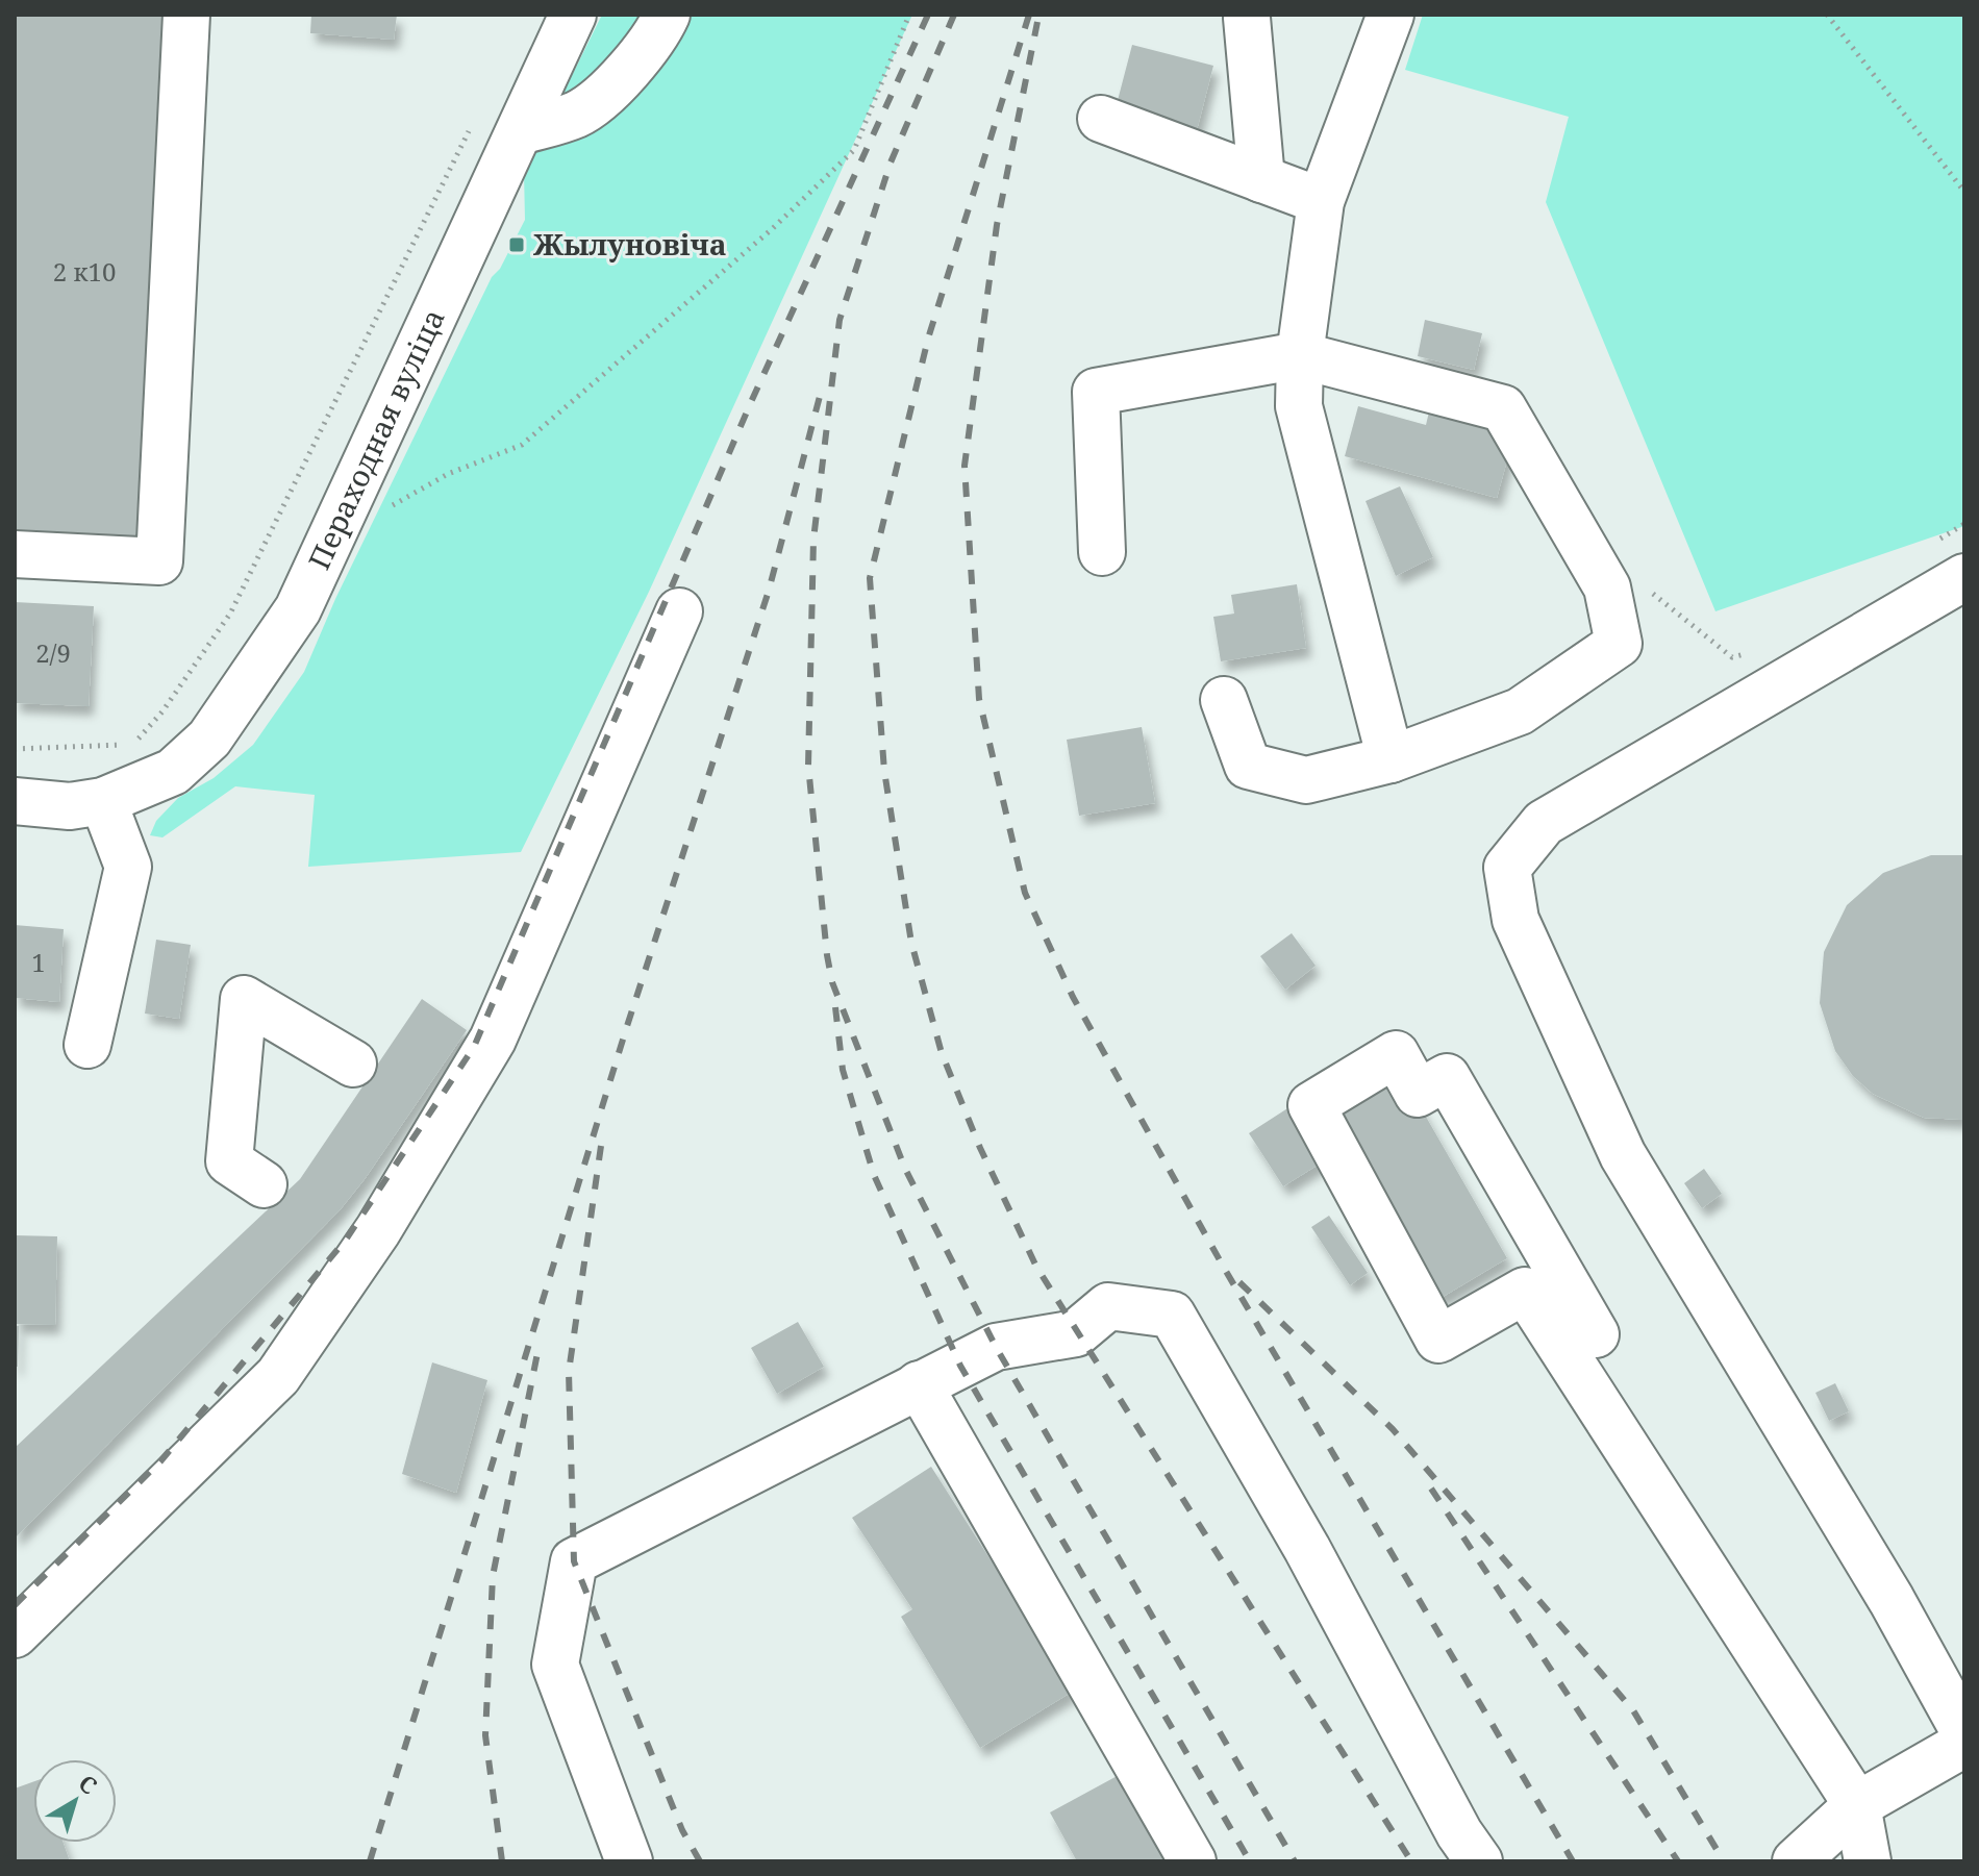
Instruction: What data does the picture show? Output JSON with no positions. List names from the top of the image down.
{
  "streets": {
    "street": ["Пераходная вуліца"]
  },
  "places": {
    "transit": ["Жылуновіча"]
  },
  "house_numbers": ["2 к10", "2/9", "1"],
  "north": "top right"
}
